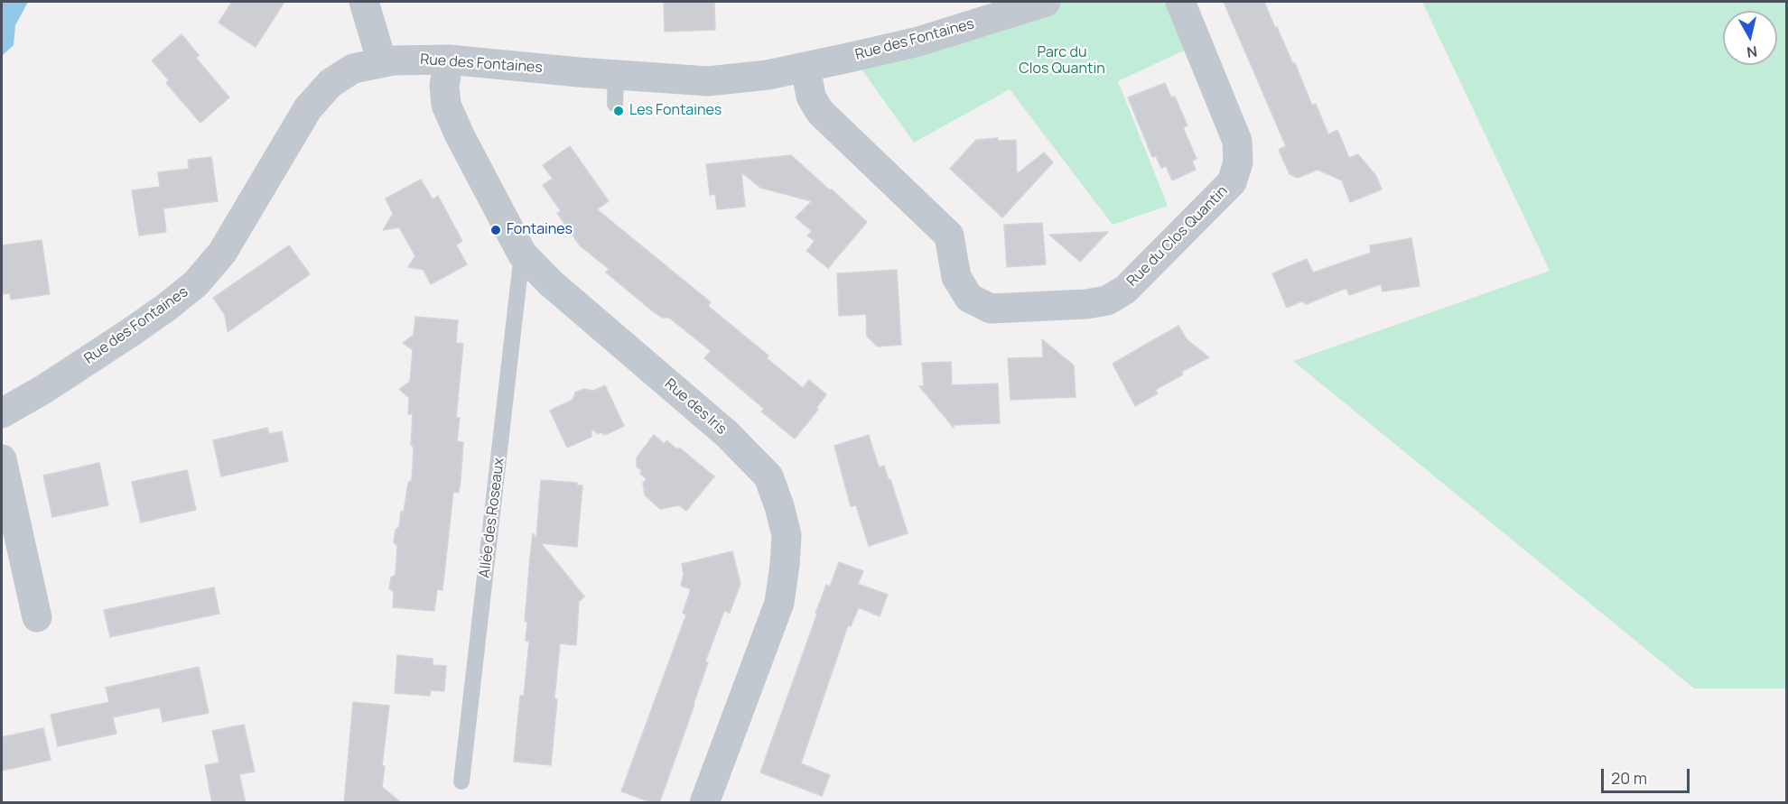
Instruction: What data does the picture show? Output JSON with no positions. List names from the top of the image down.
{
  "streets": {
    "street": ["Rue des Fontaines", "Rue du Clos Quantin", "Rue des Iris"],
    "lane": ["Allée des Roseaux"]
  },
  "crossings": [
    ["Rue des Fontaines", "Rue du Clos Quantin"],
    ["Rue des Fontaines", "Rue des Iris"],
    ["Rue des Iris", "Allée des Roseaux"]
  ],
  "parks": ["Parc du Clos Quantin"],
  "places": ["Les Fontaines", "Fontaines"],
  "scale_bar": "20 m",
  "north": "bottom"
}
